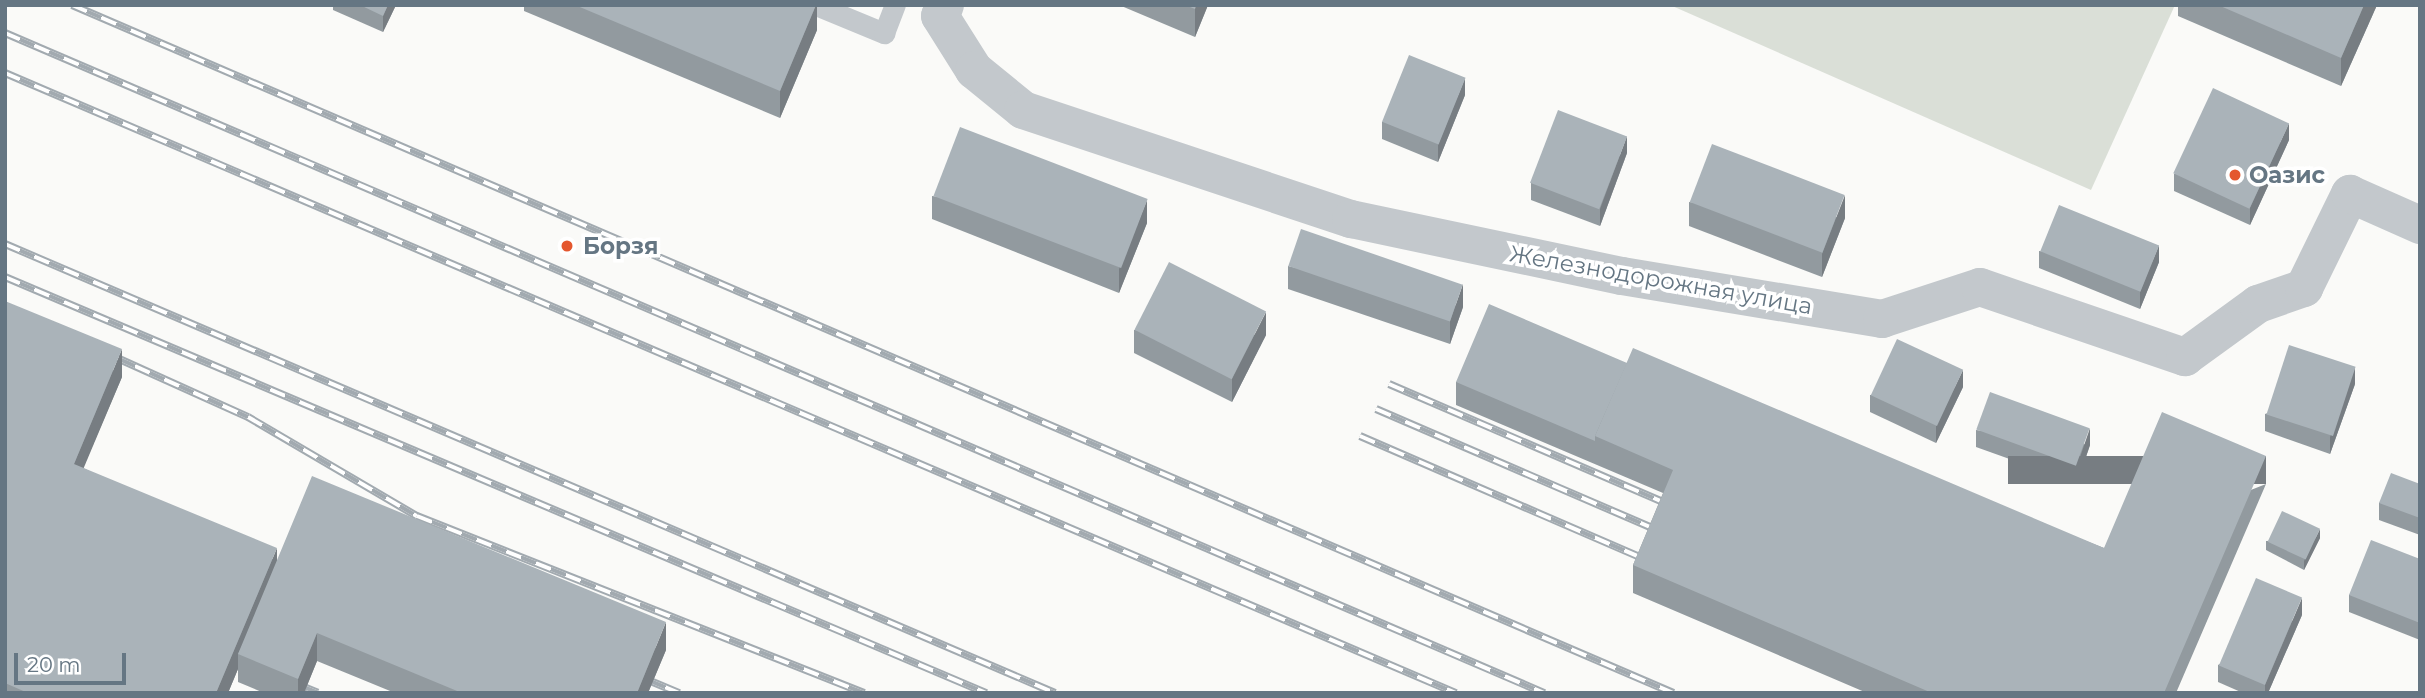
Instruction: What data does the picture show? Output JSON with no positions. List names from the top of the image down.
{
  "streets": {
    "street": ["Железнодорожная улица"]
  },
  "places": ["Оазис", "Борзя"],
  "scale_bar": "20 m"
}
